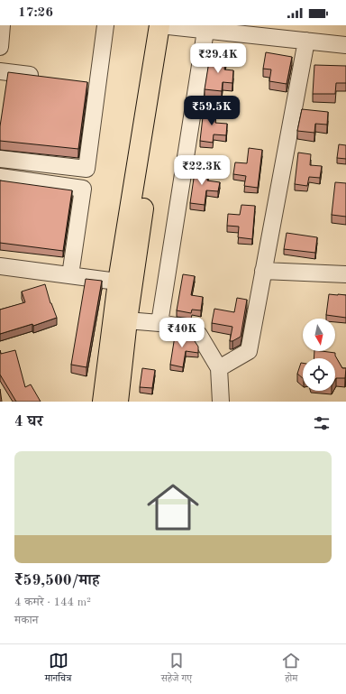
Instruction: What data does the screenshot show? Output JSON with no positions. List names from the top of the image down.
{
  "north": "bottom",
  "page": {
    "status": "17:26",
    "price": [
      "₹29.4K",
      "₹59.5K",
      "₹22.3K",
      "₹40K"
    ],
    "heading": "4 घर",
    "list": [
      {
        "name": "₹59,500/माह",
        "note": "4 कमरे · 144 m² · मकान"
      }
    ],
    "tabs": ["मानचित्र", "सहेजे गए", "होम"]
  }
}
